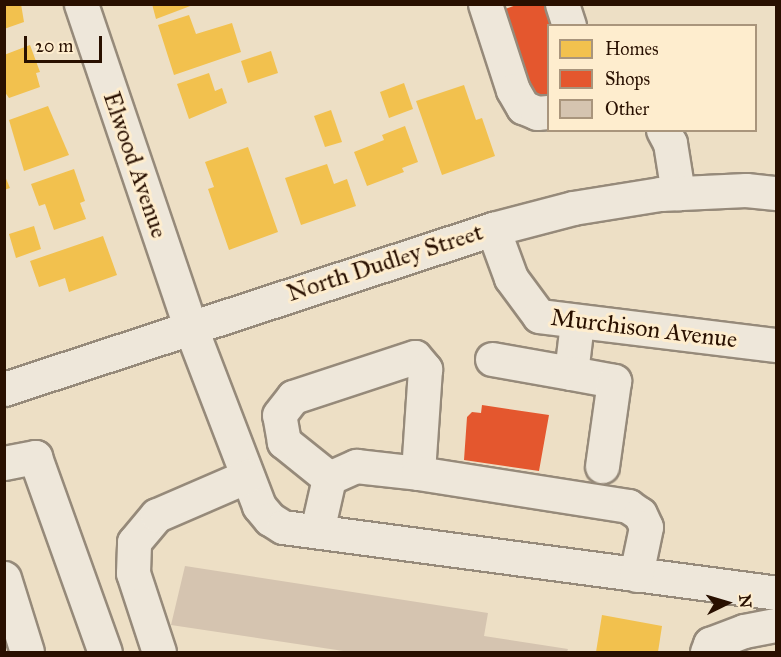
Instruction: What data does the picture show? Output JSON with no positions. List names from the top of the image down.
{
  "streets": {
    "street": ["Elwood Avenue", "North Dudley Street", "Murchison Avenue"]
  },
  "crossings": [
    ["Elwood Avenue", "North Dudley Street"],
    ["North Dudley Street", "Murchison Avenue"]
  ],
  "legend": ["Homes", "Shops", "Other"],
  "scale_bar": "20 m",
  "north": "right"
}
